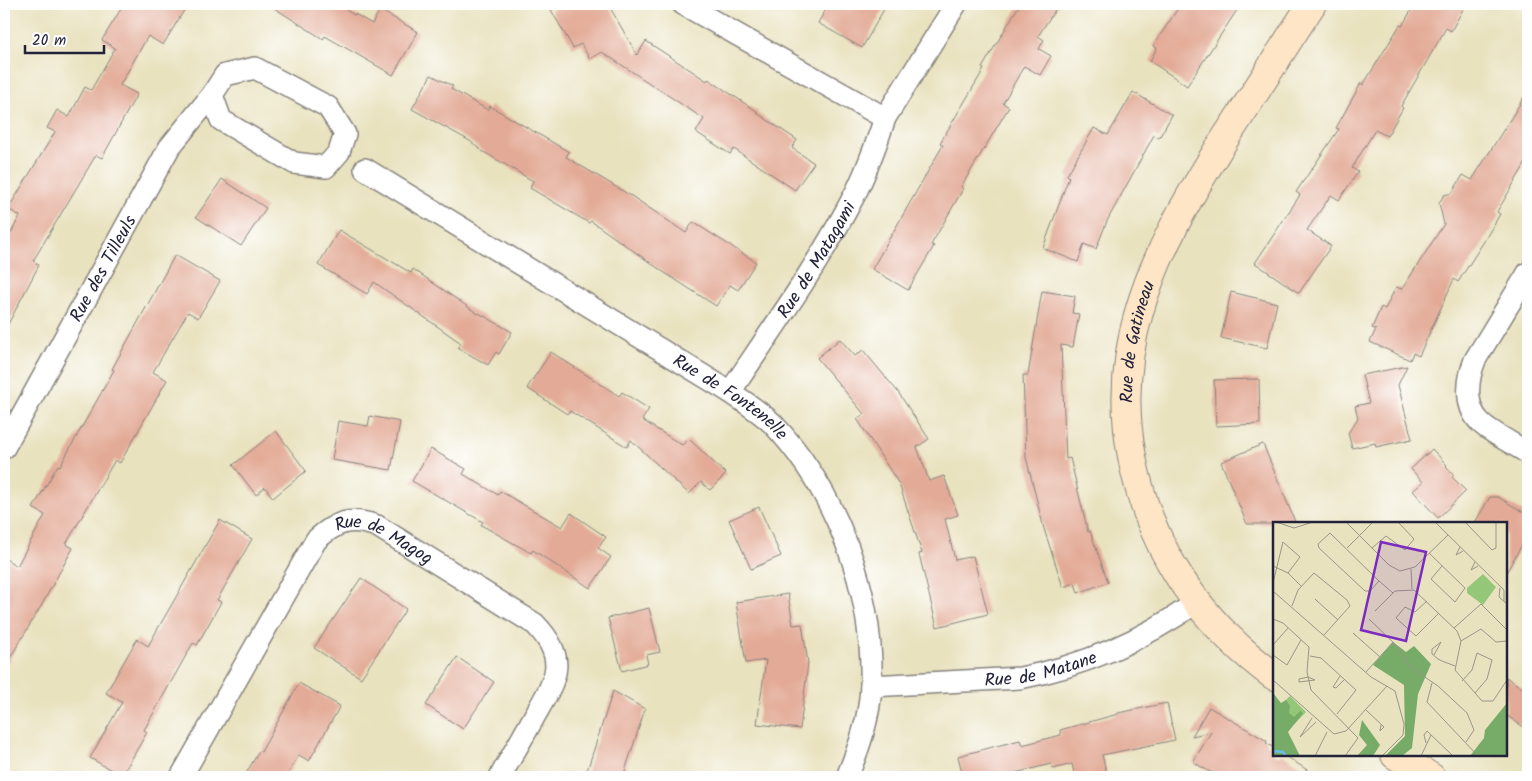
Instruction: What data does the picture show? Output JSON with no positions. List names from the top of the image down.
{
  "streets": {
    "street": [
      "Rue de Matagami",
      "Rue des Tilleuls",
      "Rue de Gatineau",
      "Rue de Fontenelle",
      "Rue de Magog",
      "Rue de Matane"
    ]
  },
  "crossings": [
    ["Rue de Matagami", "Rue de Fontenelle"],
    ["Rue de Gatineau", "Rue de Matane"],
    ["Rue de Fontenelle", "Rue de Matane"]
  ],
  "scale_bar": "20 m"
}
